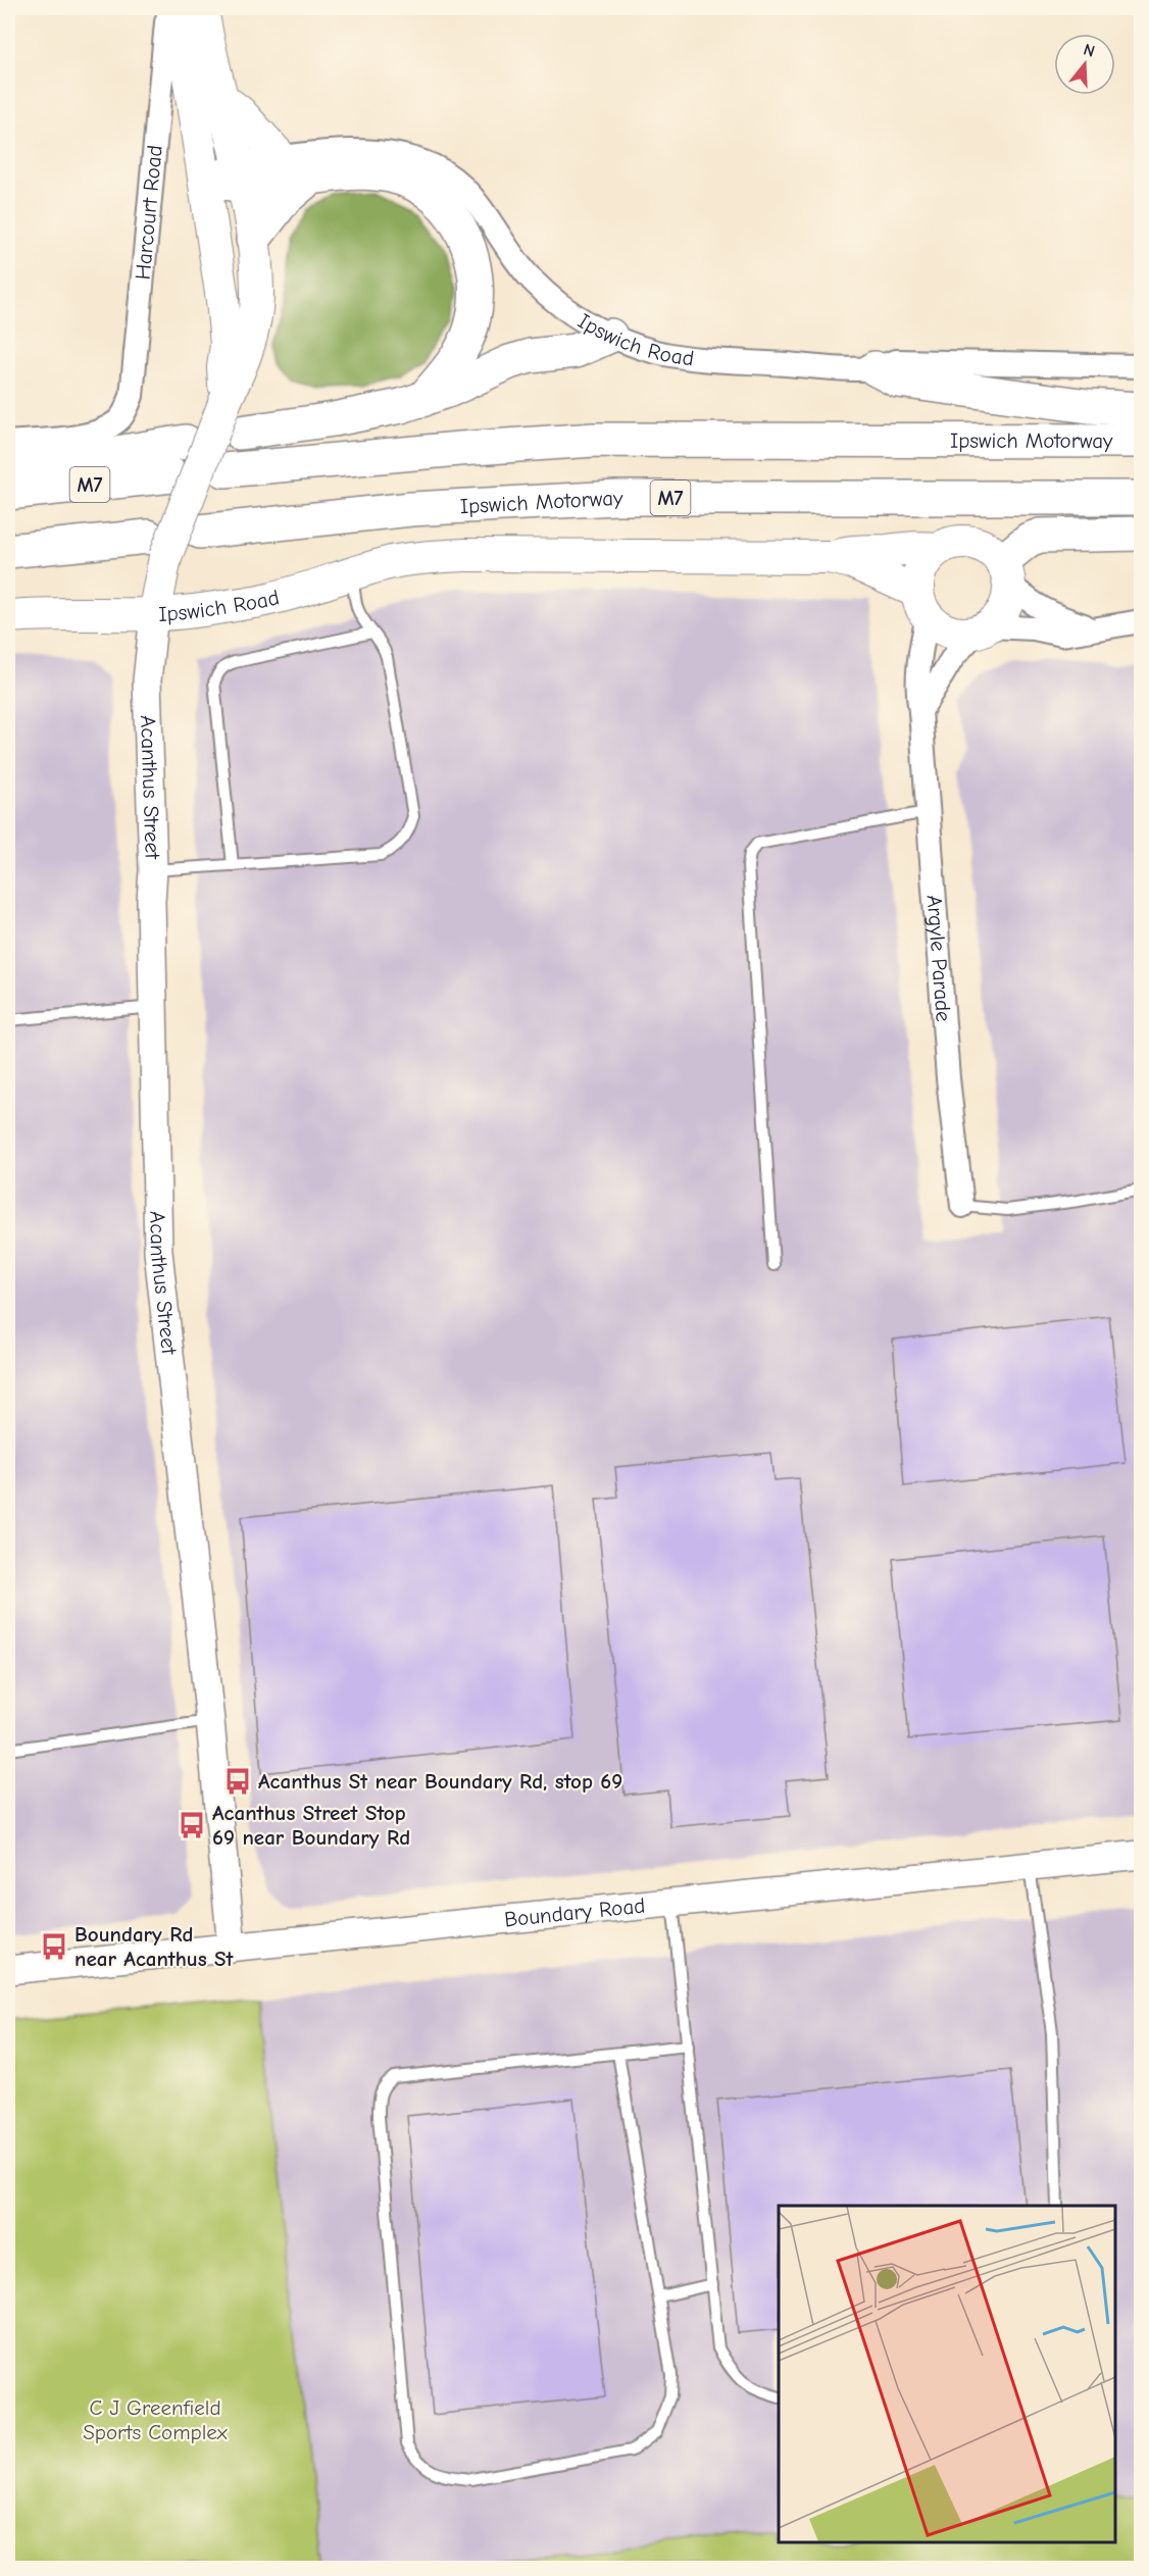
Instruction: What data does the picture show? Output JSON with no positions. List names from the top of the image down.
{
  "streets": {
    "highway": ["Ipswich Motorway", "M7"],
    "main road": ["Harcourt Road", "Ipswich Road"],
    "street": ["Acanthus Street", "Argyle Parade", "Boundary Road"]
  },
  "crossings": [
    ["Harcourt Road", "Ipswich Road"],
    ["Harcourt Road", "Acanthus Street"],
    ["Ipswich Road", "Acanthus Street"],
    ["Ipswich Road", "Argyle Parade"],
    ["Acanthus Street", "Boundary Road"]
  ],
  "parks": ["C J Greenfield Sports Complex"],
  "places": {
    "bus stop": ["Acanthus St near Boundary Rd, stop 69", "Acanthus Street Stop 69 near Boundary Rd", "Boundary Rd near Acanthus St"]
  },
  "north": "top"
}
